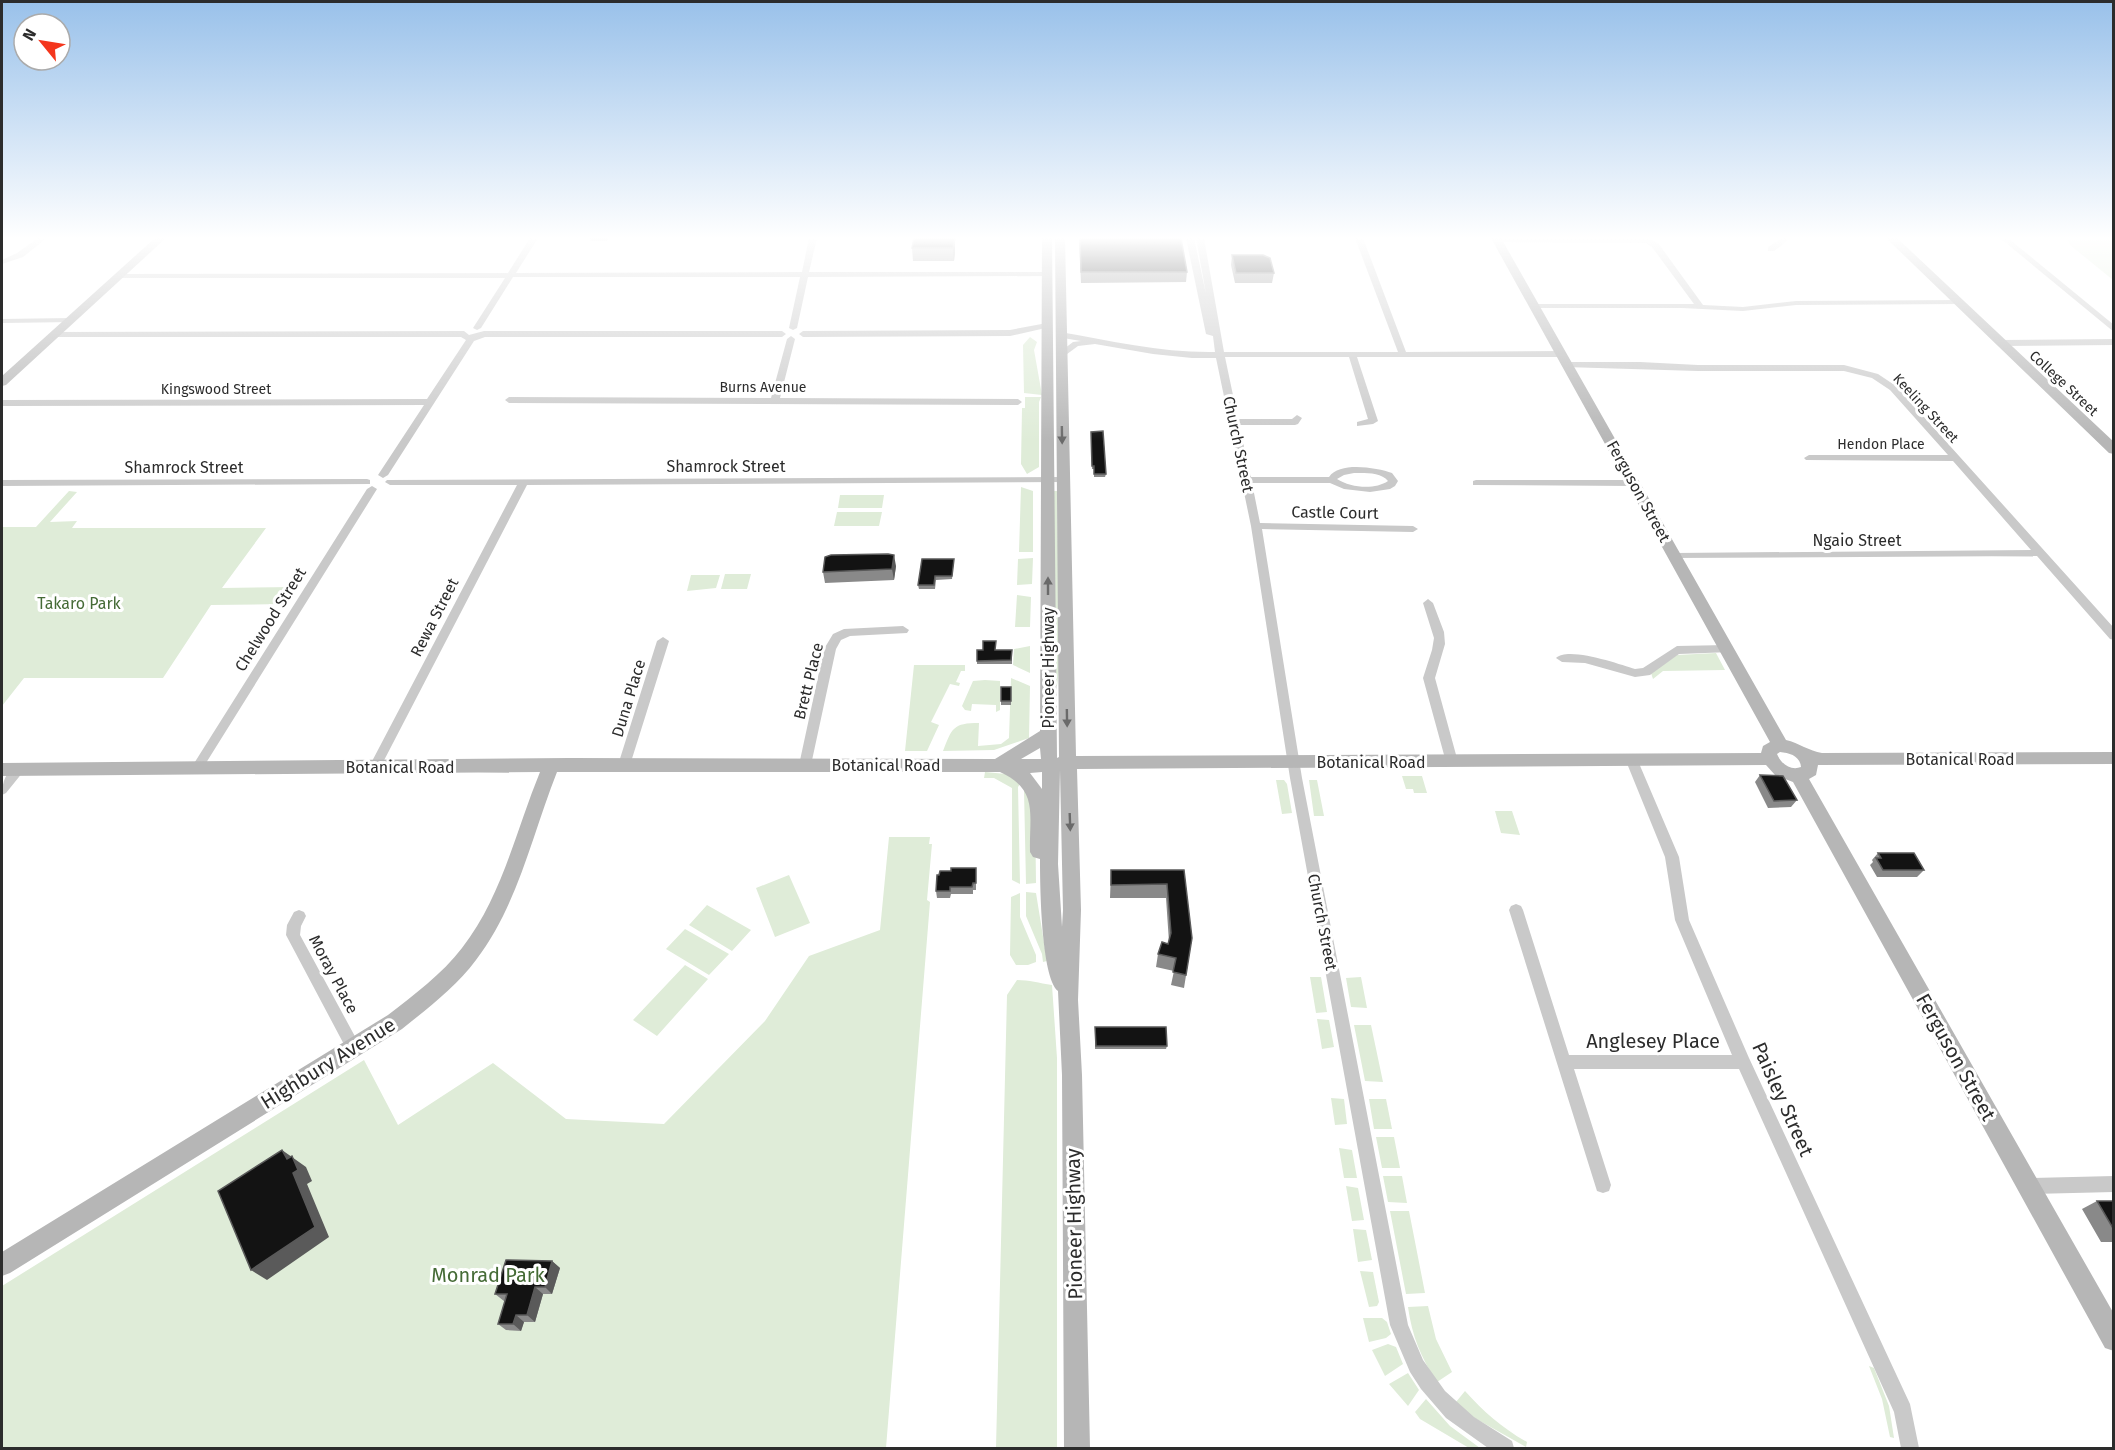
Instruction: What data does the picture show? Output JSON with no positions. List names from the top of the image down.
{
  "streets": {
    "main road": [
      "College Street",
      "Ferguson Street",
      "Pioneer Highway",
      "Botanical Road",
      "Highbury Avenue"
    ],
    "street": [
      "Burns Avenue",
      "Kingswood Street",
      "Keeling Street",
      "Church Street",
      "Hendon Place",
      "Shamrock Street",
      "Castle Court",
      "Ngaio Street",
      "Rewa Street",
      "Chelwood Street",
      "Brett Place",
      "Duna Place",
      "Moray Place",
      "Anglesey Place",
      "Paisley Street"
    ]
  },
  "crossings": [
    ["Keeling Street", "Church Street"],
    ["Keeling Street", "Hendon Place"],
    ["Keeling Street", "Ferguson Street"],
    ["Keeling Street", "Ngaio Street"],
    ["Church Street", "Castle Court"],
    ["Church Street", "Botanical Road"],
    ["Shamrock Street", "Rewa Street"],
    ["Shamrock Street", "Chelwood Street"],
    ["Shamrock Street", "Pioneer Highway"],
    ["Ferguson Street", "Ngaio Street"],
    ["Ferguson Street", "Botanical Road"],
    ["Rewa Street", "Botanical Road"],
    ["Chelwood Street", "Botanical Road"],
    ["Pioneer Highway", "Botanical Road"],
    ["Brett Place", "Botanical Road"],
    ["Duna Place", "Botanical Road"],
    ["Botanical Road", "Highbury Avenue"],
    ["Botanical Road", "Paisley Street"],
    ["Moray Place", "Highbury Avenue"],
    ["Anglesey Place", "Paisley Street"]
  ],
  "parks": ["Takaro Park", "Monrad Park"],
  "north": "top left"
}
